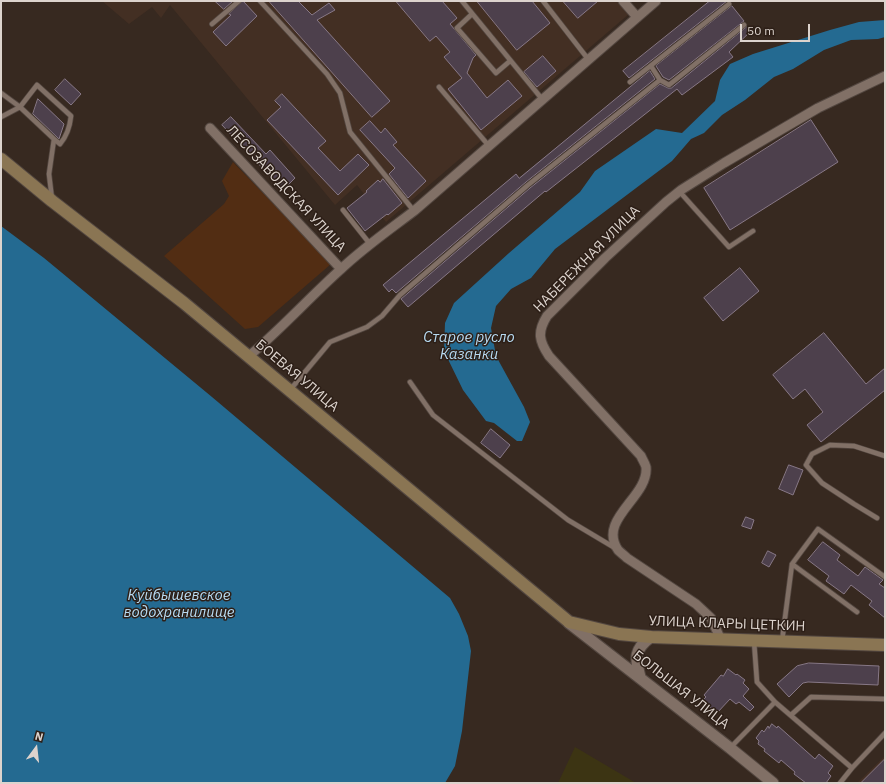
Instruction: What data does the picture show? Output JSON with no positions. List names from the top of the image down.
{
  "streets": {
    "main road": ["БОЕВАЯ УЛИЦА", "УЛИЦА КЛАРЫ ЦЕТКИН"],
    "street": ["ЛЕСОЗАВОДСКАЯ УЛИЦА", "НАБЕРЕЖНАЯ УЛИЦА", "БОЛЬШАЯ УЛИЦА"]
  },
  "crossings": [
    ["БОЕВАЯ УЛИЦА", "УЛИЦА КЛАРЫ ЦЕТКИН"],
    ["БОЕВАЯ УЛИЦА", "БОЛЬШАЯ УЛИЦА"],
    ["УЛИЦА КЛАРЫ ЦЕТКИН", "БОЛЬШАЯ УЛИЦА"]
  ],
  "water": ["Старое русло Казанки", "Куйбышевское водохранилище"],
  "scale_bar": "50 m",
  "north": "top"
}
